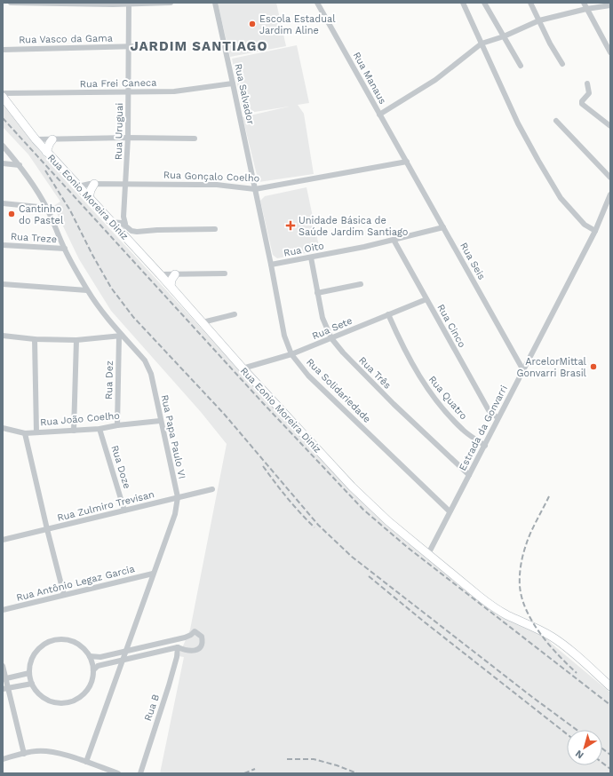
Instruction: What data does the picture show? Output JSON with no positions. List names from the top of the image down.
{
  "streets": {
    "main road": ["Rua Eonio Moreira Diniz"],
    "street": [
      "Rua Vasco da Gama",
      "Rua Manaus",
      "Rua Frei Caneca",
      "Rua Salvador",
      "Rua Uruguai",
      "Rua Gonçalo Coelho",
      "Rua Treze",
      "Rua Oito",
      "Rua Seis",
      "Rua Cinco",
      "Rua Sete",
      "Rua Três",
      "Rua Dez",
      "Rua Solidariedade",
      "Rua Quatro",
      "Rua João Coelho",
      "Estrada da Gonvarri",
      "Rua Papa Paulo VI",
      "Rua Doze",
      "Rua Zulmiro Trevisan",
      "Rua Antônio Legaz Garcia",
      "Rua B"
    ]
  },
  "crossings": [
    ["Rua Vasco da Gama", "Rua Uruguai"],
    ["Rua Manaus", "Rua Gonçalo Coelho"],
    ["Rua Manaus", "Rua Seis"],
    ["Rua Frei Caneca", "Rua Salvador"],
    ["Rua Frei Caneca", "Rua Uruguai"],
    ["Rua Salvador", "Rua Gonçalo Coelho"],
    ["Rua Salvador", "Rua Solidariedade"],
    ["Rua Uruguai", "Rua Gonçalo Coelho"],
    ["Rua Gonçalo Coelho", "Rua Eonio Moreira Diniz"],
    ["Rua Gonçalo Coelho", "Rua Seis"],
    ["Rua Gonçalo Coelho", "Rua Solidariedade"],
    ["Rua Eonio Moreira Diniz", "Rua Sete"],
    ["Rua Eonio Moreira Diniz", "Estrada da Gonvarri"],
    ["Rua Treze", "Rua Papa Paulo VI"],
    ["Rua Oito", "Rua Seis"],
    ["Rua Oito", "Rua Cinco"],
    ["Rua Oito", "Rua Três"],
    ["Rua Oito", "Rua Solidariedade"],
    ["Rua Seis", "Estrada da Gonvarri"],
    ["Rua Cinco", "Rua Sete"],
    ["Rua Cinco", "Estrada da Gonvarri"],
    ["Rua Sete", "Rua Três"],
    ["Rua Sete", "Rua Solidariedade"],
    ["Rua Sete", "Rua Quatro"],
    ["Rua Três", "Estrada da Gonvarri"],
    ["Rua Dez", "Rua João Coelho"],
    ["Rua Dez", "Rua Papa Paulo VI"],
    ["Rua Solidariedade", "Estrada da Gonvarri"],
    ["Rua Quatro", "Estrada da Gonvarri"],
    ["Rua João Coelho", "Rua Papa Paulo VI"],
    ["Rua João Coelho", "Rua Doze"],
    ["Rua Papa Paulo VI", "Rua Zulmiro Trevisan"],
    ["Rua Papa Paulo VI", "Rua Antônio Legaz Garcia"],
    ["Rua Doze", "Rua Zulmiro Trevisan"]
  ],
  "districts": ["JARDIM SANTIAGO"],
  "places": {
    "other": ["Escola Estadual Jardim Aline", "Cantinho do Pastel", "ArcelorMittal Gonvarri Brasil"],
    "health": ["Unidade Básica de Saúde Jardim Santiago"]
  },
  "north": "bottom left"
}
